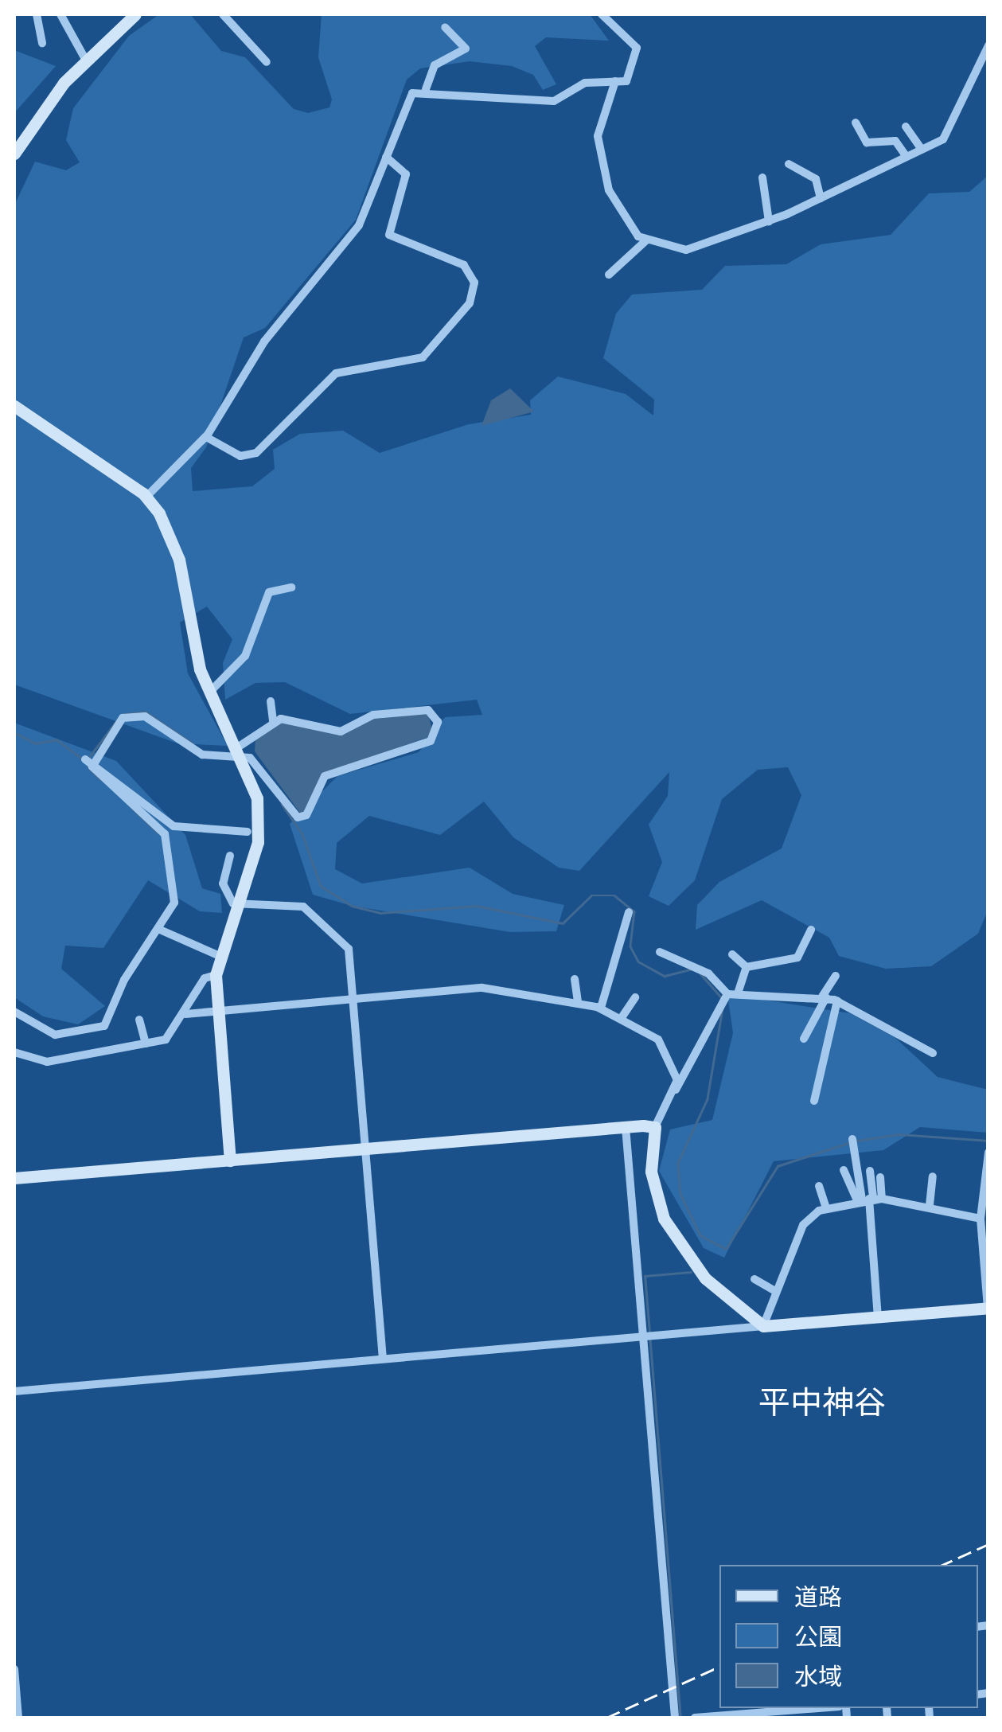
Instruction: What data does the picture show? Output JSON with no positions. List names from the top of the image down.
{
  "districts": ["平中神谷"],
  "legend": ["道路", "公園", "水域"]
}
